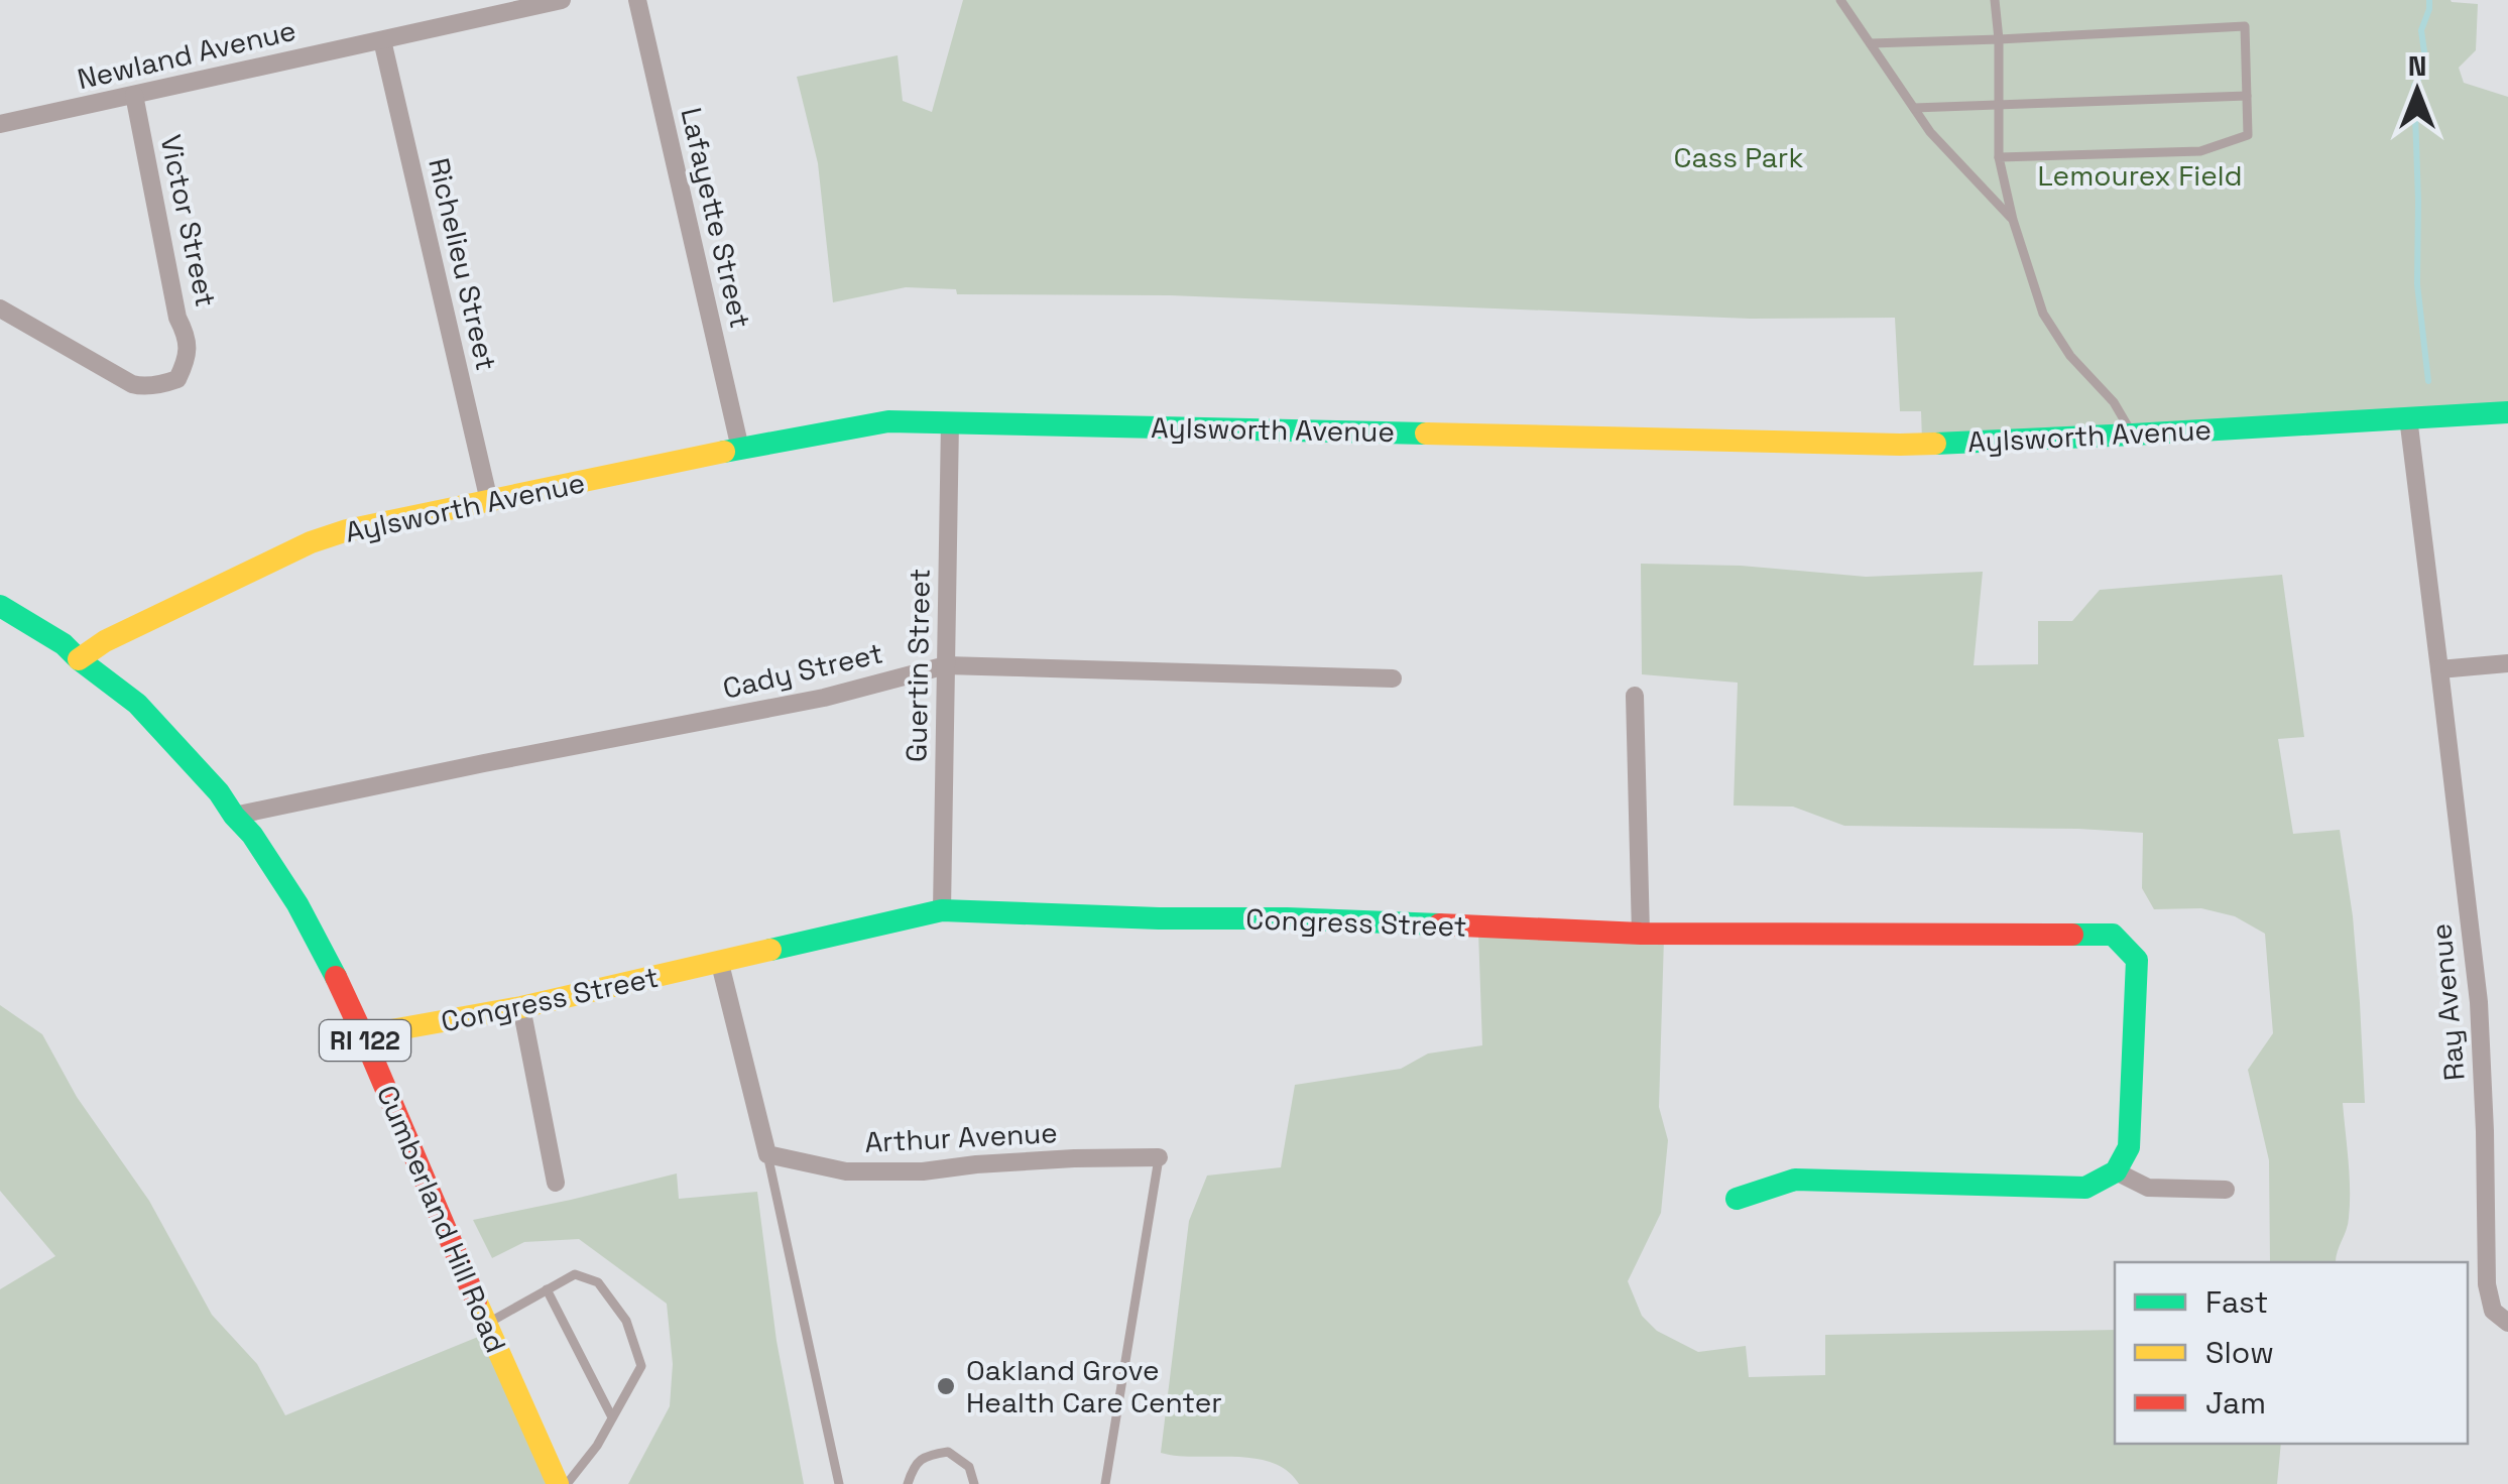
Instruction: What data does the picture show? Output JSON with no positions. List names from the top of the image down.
{
  "streets": {
    "street": [
      "Newland Avenue",
      "Lafayette Street",
      "Victor Street",
      "Richelieu Street",
      "Aylsworth Avenue",
      "Guertin Street",
      "Cady Street",
      "Congress Street",
      "Ray Avenue",
      "RI 122",
      "Arthur Avenue",
      "Cumberland Hill Road"
    ]
  },
  "crossings": [
    ["Newland Avenue", "Victor Street"],
    ["Newland Avenue", "Richelieu Street"],
    ["Lafayette Street", "Aylsworth Avenue"],
    ["Richelieu Street", "Aylsworth Avenue"],
    ["Aylsworth Avenue", "Guertin Street"],
    ["Aylsworth Avenue", "Ray Avenue"],
    ["Aylsworth Avenue", "Cumberland Hill Road"],
    ["Guertin Street", "Cady Street"],
    ["Guertin Street", "Congress Street"],
    ["Cady Street", "Cumberland Hill Road"],
    ["Congress Street", "Cumberland Hill Road"]
  ],
  "parks": ["Cass Park", "Lemourex Field"],
  "places": ["Oakland Grove Health Care Center"],
  "legend": ["Fast", "Slow", "Jam"],
  "north": "top"
}
